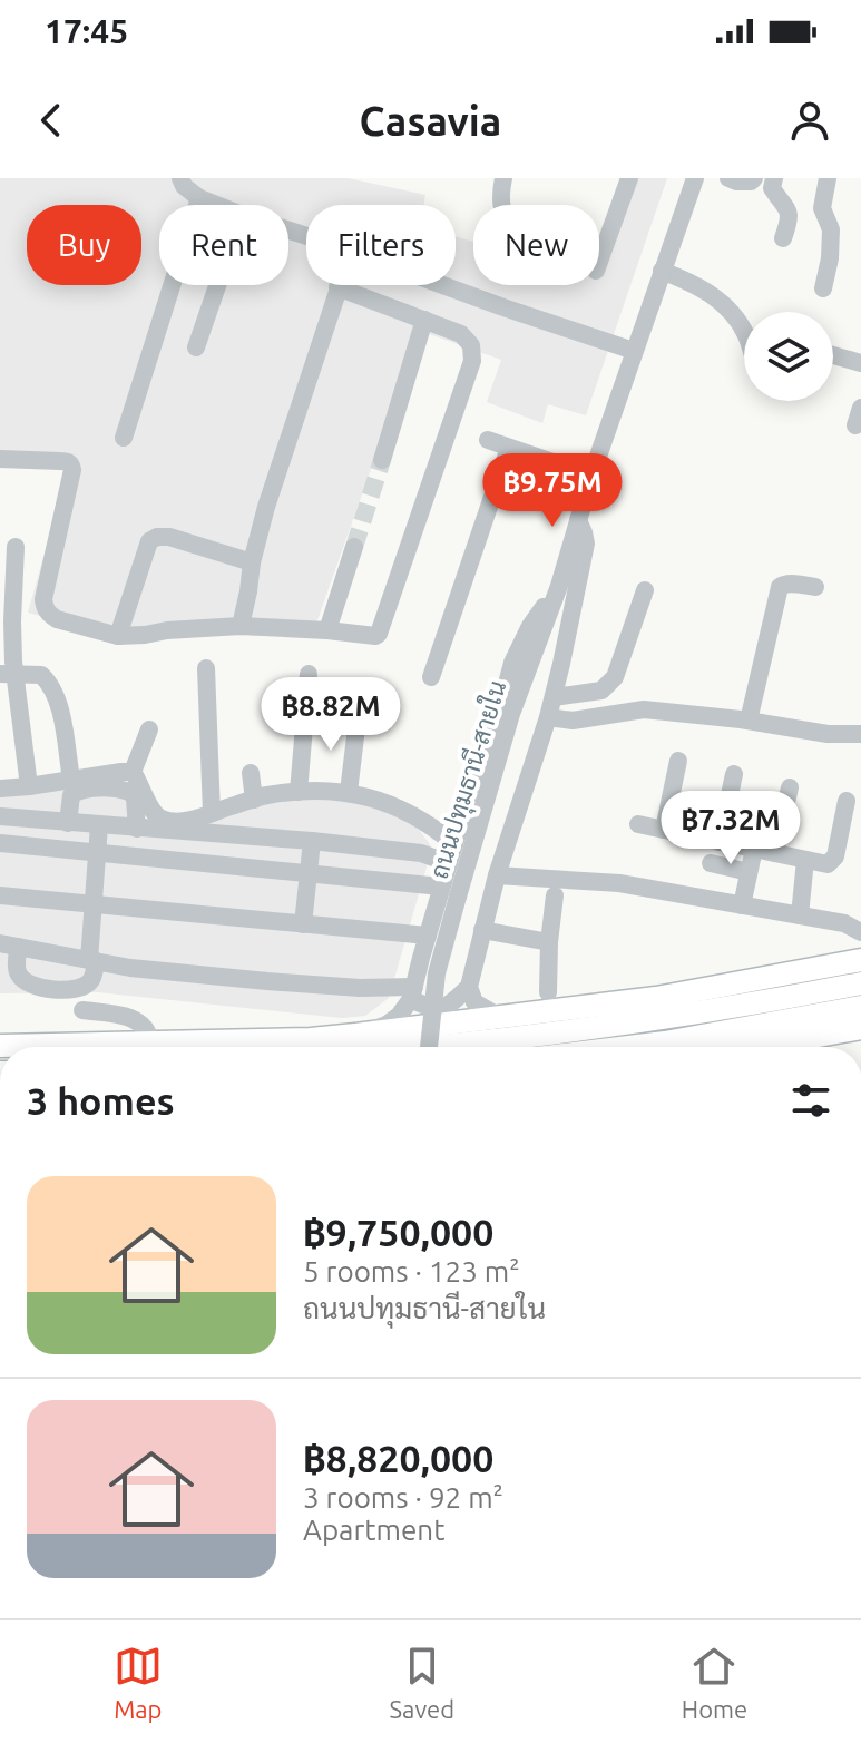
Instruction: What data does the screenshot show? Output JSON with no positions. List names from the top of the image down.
{
  "streets": {
    "street": ["ถนนปทุมธานี-สายใน"]
  },
  "page": {
    "status": "17:45",
    "header": "Casavia",
    "chip": [
      "Buy",
      "Rent",
      "Filters",
      "New"
    ],
    "price": ["฿9.75M", "฿8.82M", "฿7.32M"],
    "heading": "3 homes",
    "list": [
      {
        "name": "฿9,750,000",
        "note": "5 rooms · 123 m² · ถนนปทุมธานี-สายใน"
      },
      {
        "name": "฿8,820,000",
        "note": "3 rooms · 92 m² · Apartment"
      }
    ],
    "tabs": ["Map", "Saved", "Home"]
  }
}
